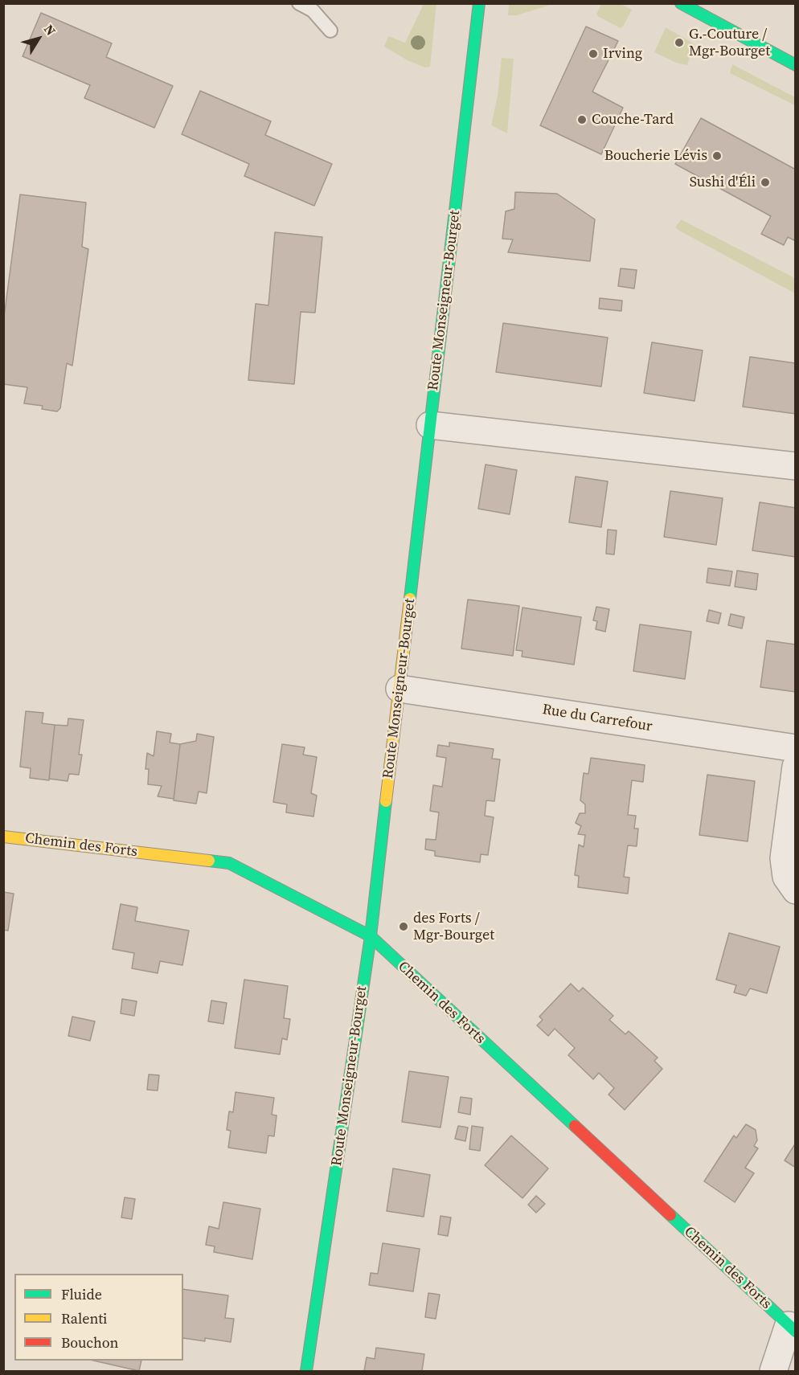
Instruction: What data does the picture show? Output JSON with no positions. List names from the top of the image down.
{
  "streets": {
    "street": ["Route Monseigneur-Bourget", "Rue du Carrefour", "Chemin des Forts"]
  },
  "crossings": [
    ["Route Monseigneur-Bourget", "Rue du Carrefour"],
    ["Route Monseigneur-Bourget", "Chemin des Forts"]
  ],
  "places": [
    "G.-Couture / Mgr-Bourget",
    "Irving",
    "Couche-Tard",
    "Boucherie Lévis",
    "Sushi d'Éli",
    "des Forts / Mgr-Bourget"
  ],
  "legend": ["Fluide", "Ralenti", "Bouchon"],
  "north": "top right"
}
